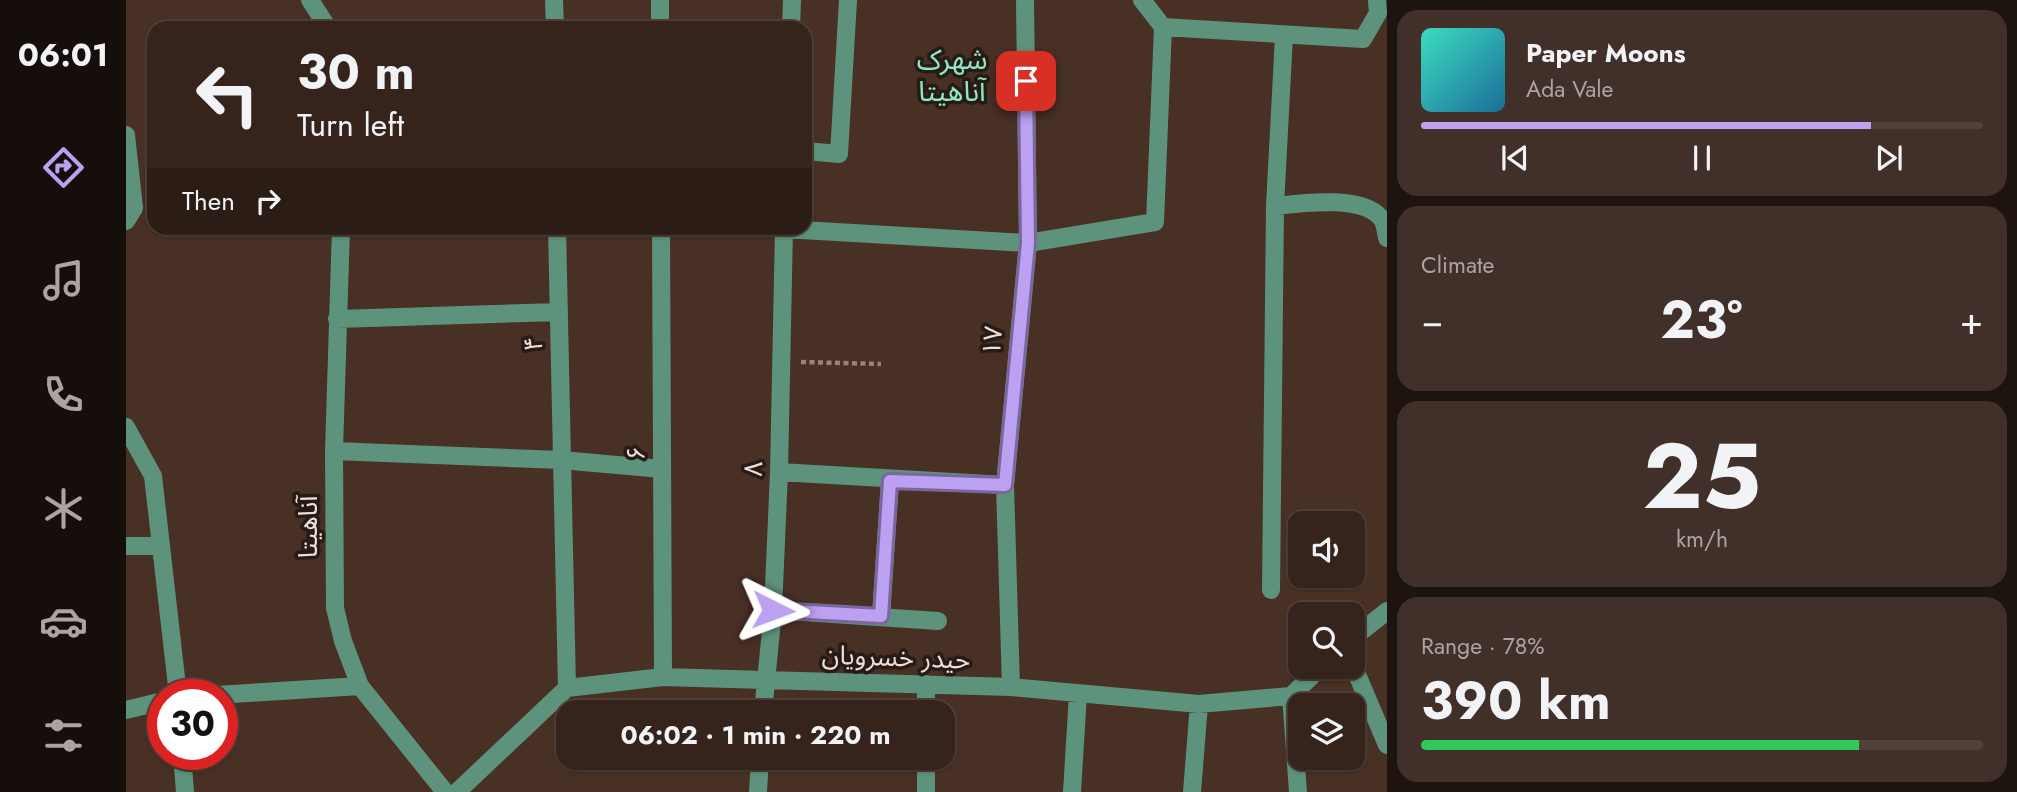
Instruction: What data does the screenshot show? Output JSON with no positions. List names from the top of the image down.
{
  "streets": {
    "street": [
      "۱۷",
      "۴",
      "۶",
      "۸",
      "آناهیتا",
      "حیدر خسرویان"
    ]
  },
  "crossings": [
    ["۱۷", "حیدر خسرویان"],
    ["۴", "حیدر خسرویان"],
    ["۶", "حیدر خسرویان"],
    ["۸", "حیدر خسرویان"]
  ],
  "districts": ["شهرک آناهیتا"],
  "page": {
    "tabs": "06:01",
    "turn": ["30 m", "Turn left"],
    "song": ["Paper Moons", "Ada Vale"],
    "then": "Then",
    "tile": [
      "Climate",
      ["25", "km/h"],
      ["Range · 78%", "390 km"]
    ],
    "heat": ["−", "23°", "+"],
    "limit": "30",
    "trip": "06:02 · 1 min · 220 m"
  }
}
